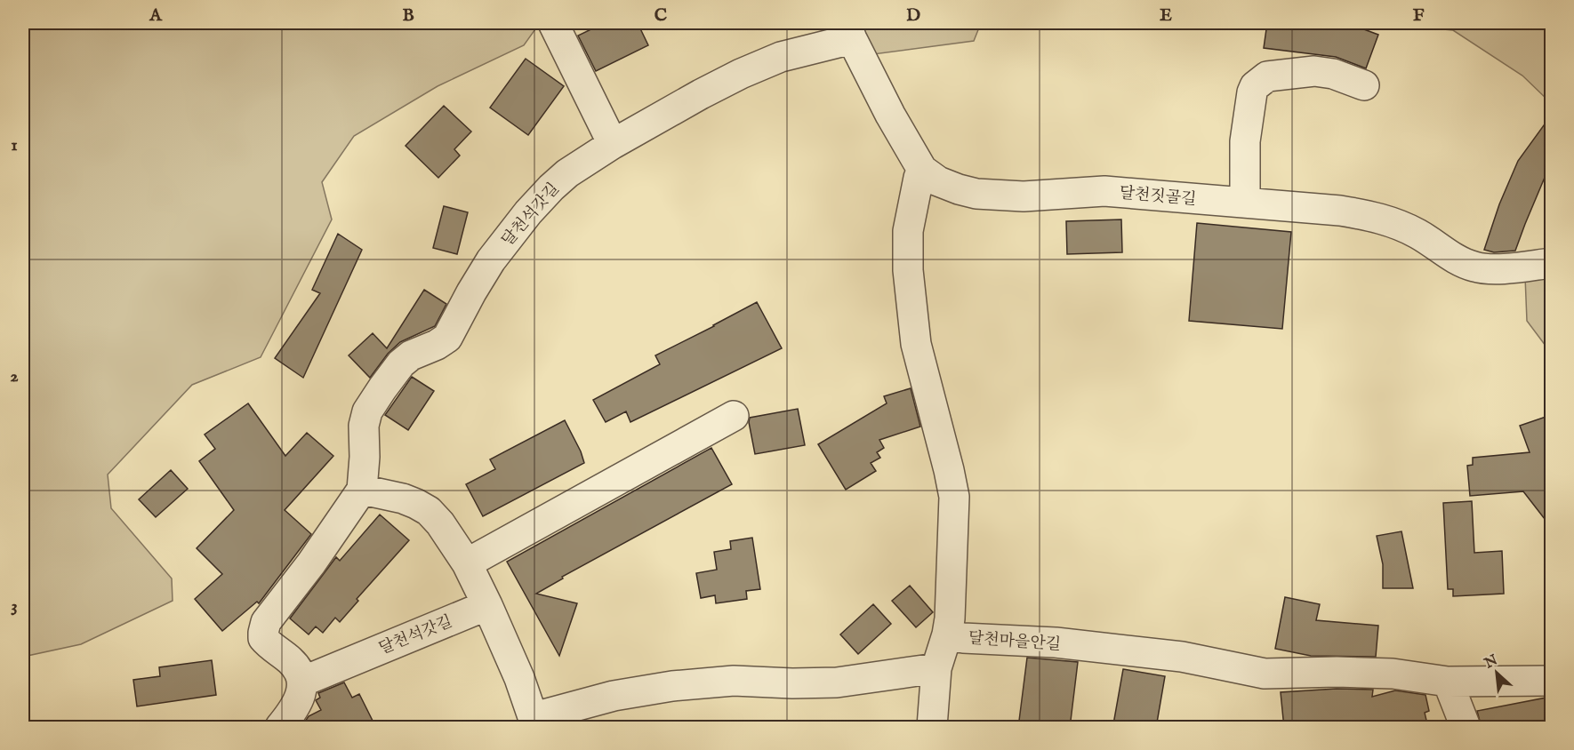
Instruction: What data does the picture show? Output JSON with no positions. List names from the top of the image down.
{
  "streets": {
    "street": ["달천짓골길", "달천석갓길", "달천마을안길"]
  },
  "crossings": [
    ["달천짓골길", "달천석갓길"],
    ["달천짓골길", "달천마을안길"]
  ],
  "north": "top left",
  "grid": {
    "columns": [
      "A",
      "B",
      "C",
      "D",
      "E",
      "F"
    ],
    "rows": ["1", "2", "3"]
  }
}
